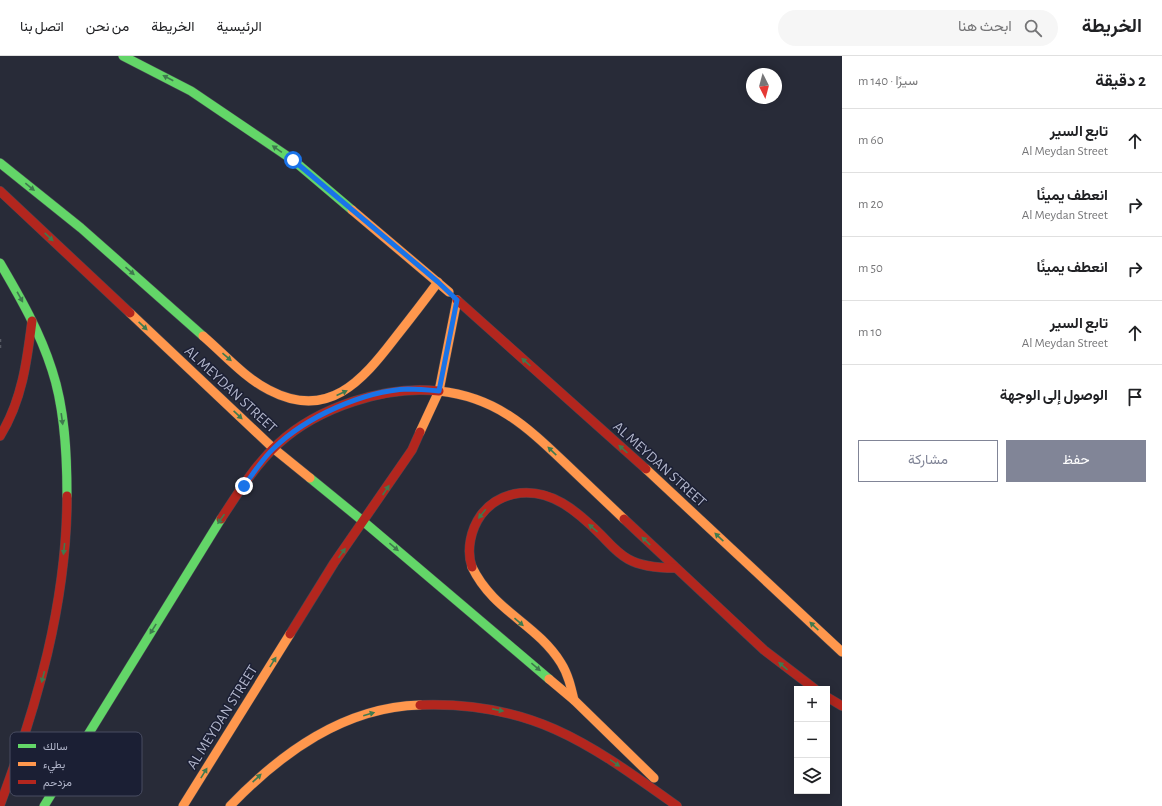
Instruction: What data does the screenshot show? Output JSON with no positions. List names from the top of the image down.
{
  "streets": {
    "main road": ["AL MEYDAN STREET"]
  },
  "legend": ["سالك", "بطيء", "مزدحم"],
  "north": "bottom",
  "page": {
    "header": "الخريطة",
    "search": "ابحث هنا",
    "nav": [
      "الرئيسية",
      "الخريطة",
      "من نحن",
      "اتصل بنا"
    ],
    "heading": ["2 دقيقة", "سيرًا · 140 m"],
    "list": [
      ["تابع السير", "Al Meydan Street", "60 m"],
      ["انعطف يمينًا", "Al Meydan Street", "20 m"],
      ["انعطف يمينًا", "50 m"],
      ["تابع السير", "Al Meydan Street", "10 m"],
      "الوصول إلى الوجهة"
    ],
    "buttons": ["حفظ", "مشاركة"],
    "map_buttons": ["+", "−"]
  }
}
